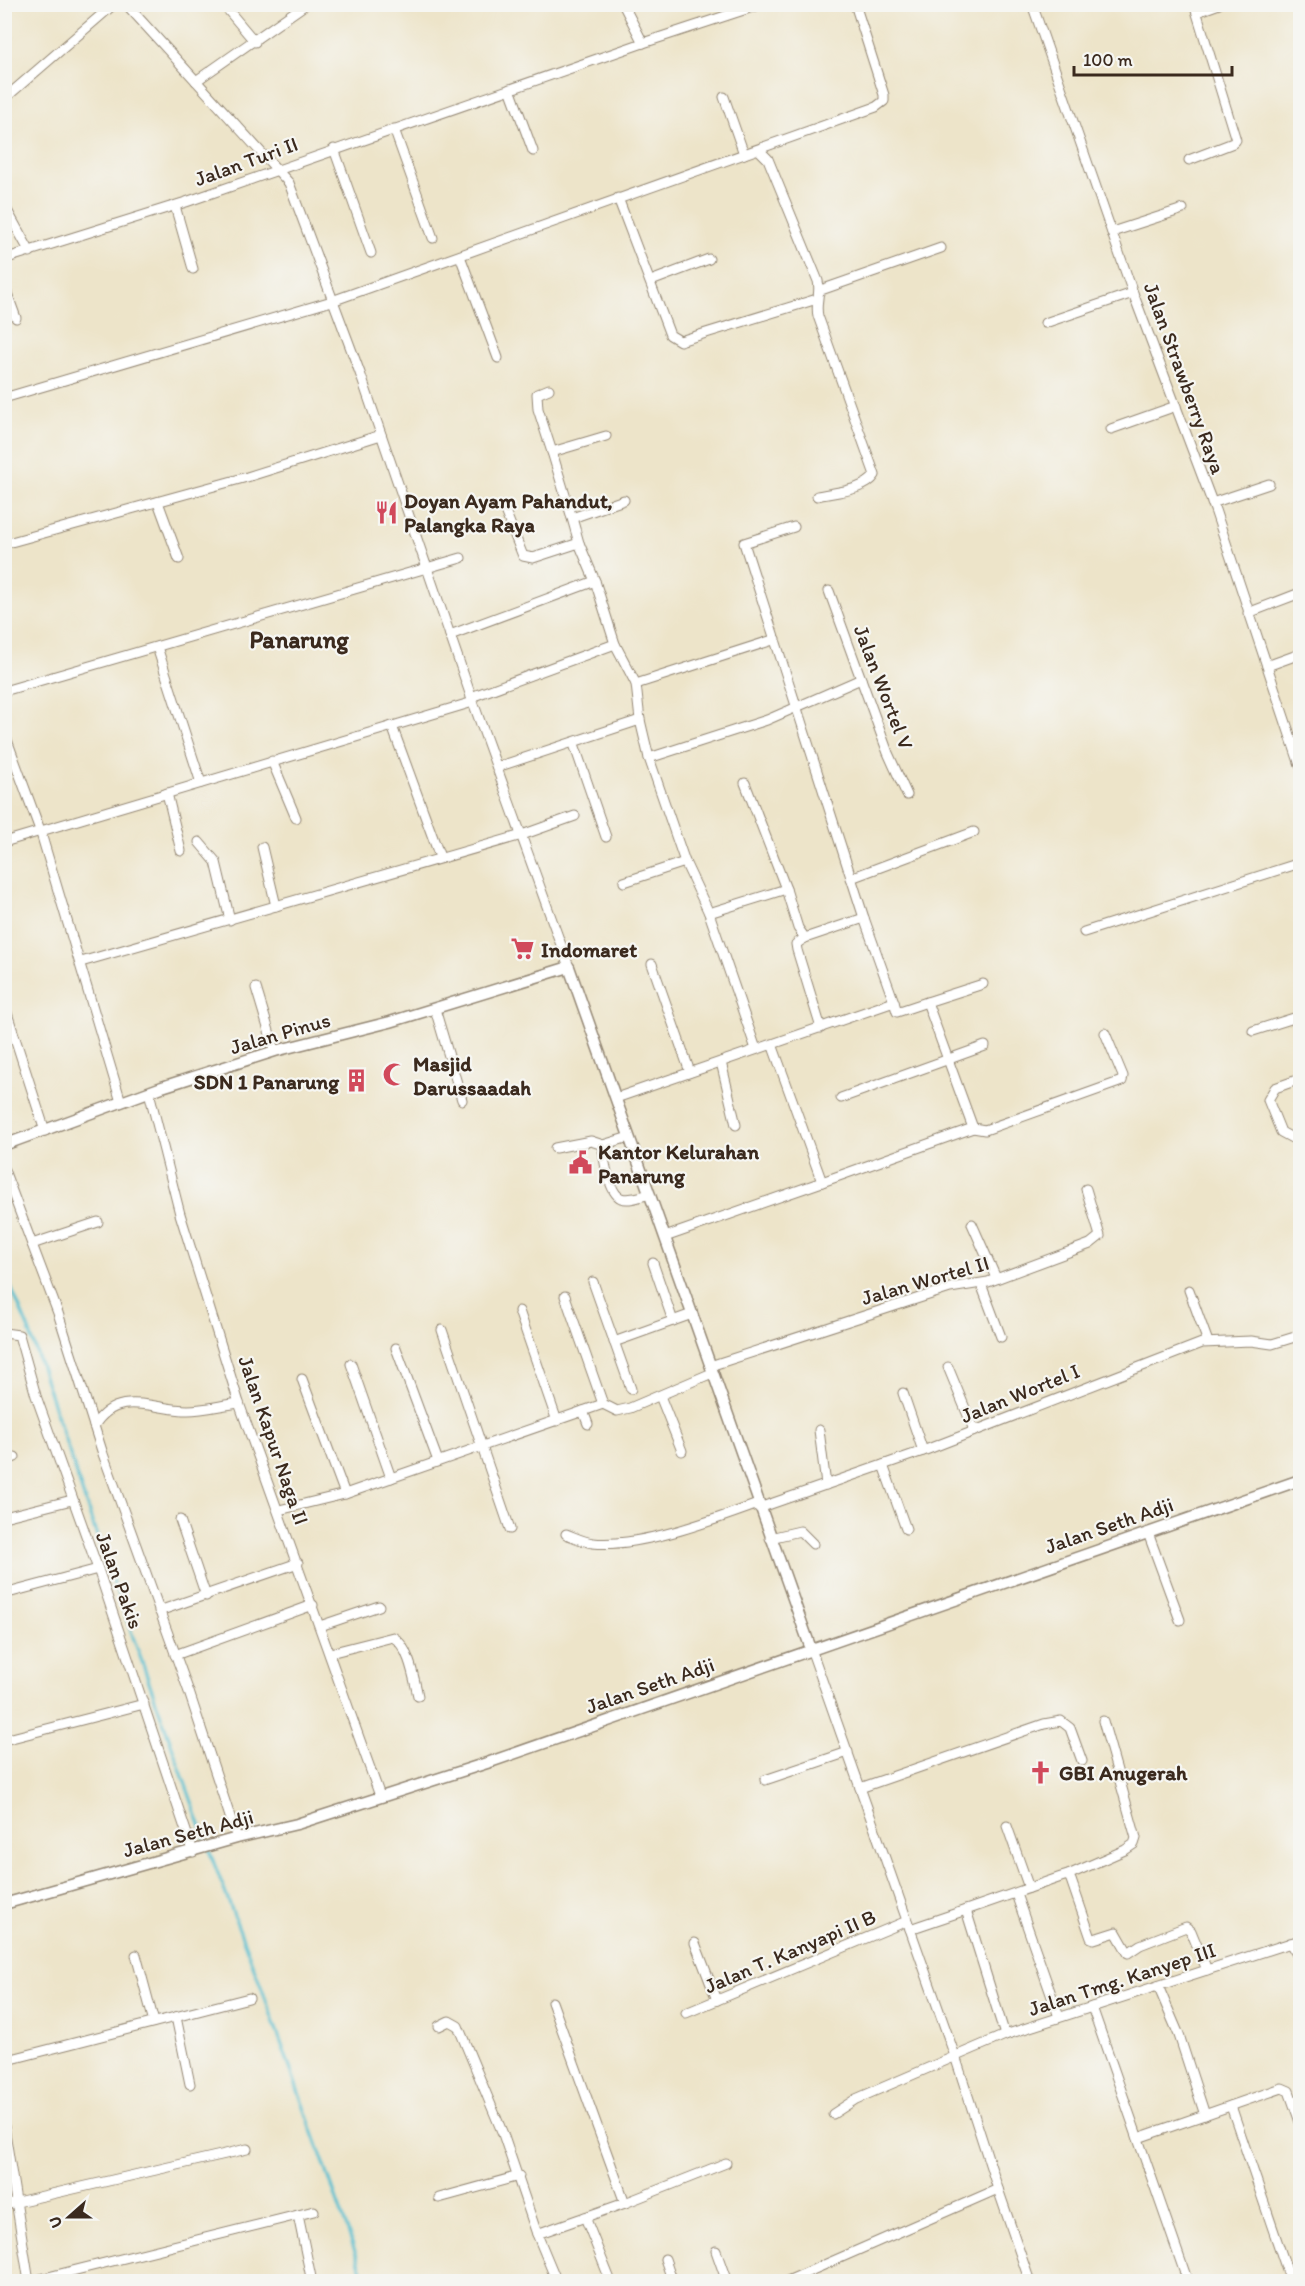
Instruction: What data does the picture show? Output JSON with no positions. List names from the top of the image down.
{
  "streets": {
    "street": [
      "Jalan Turi II",
      "Jalan Strawberry Raya",
      "Jalan Wortel V",
      "Jalan Pinus",
      "Jalan Wortel II",
      "Jalan Wortel I",
      "Jalan Kapur Naga II",
      "Jalan Seth Adji",
      "Jalan Pakis",
      "Jalan T. Kanyapi II B",
      "Jalan Tmg. Kanyep III"
    ]
  },
  "crossings": [
    ["Jalan Pinus", "Jalan Kapur Naga II"],
    ["Jalan Kapur Naga II", "Jalan Seth Adji"],
    ["Jalan Seth Adji", "Jalan Pakis"]
  ],
  "districts": ["Panarung"],
  "places": {
    "restaurant": ["Doyan Ayam Pahandut, Palangka Raya"],
    "supermarket": ["Indomaret"],
    "mosque": ["Masjid Darussaadah"],
    "building": ["SDN 1 Panarung"],
    "public building": ["Kantor Kelurahan Panarung"],
    "church": ["GBI Anugerah"]
  },
  "scale_bar": "100 m",
  "north": "left"
}
